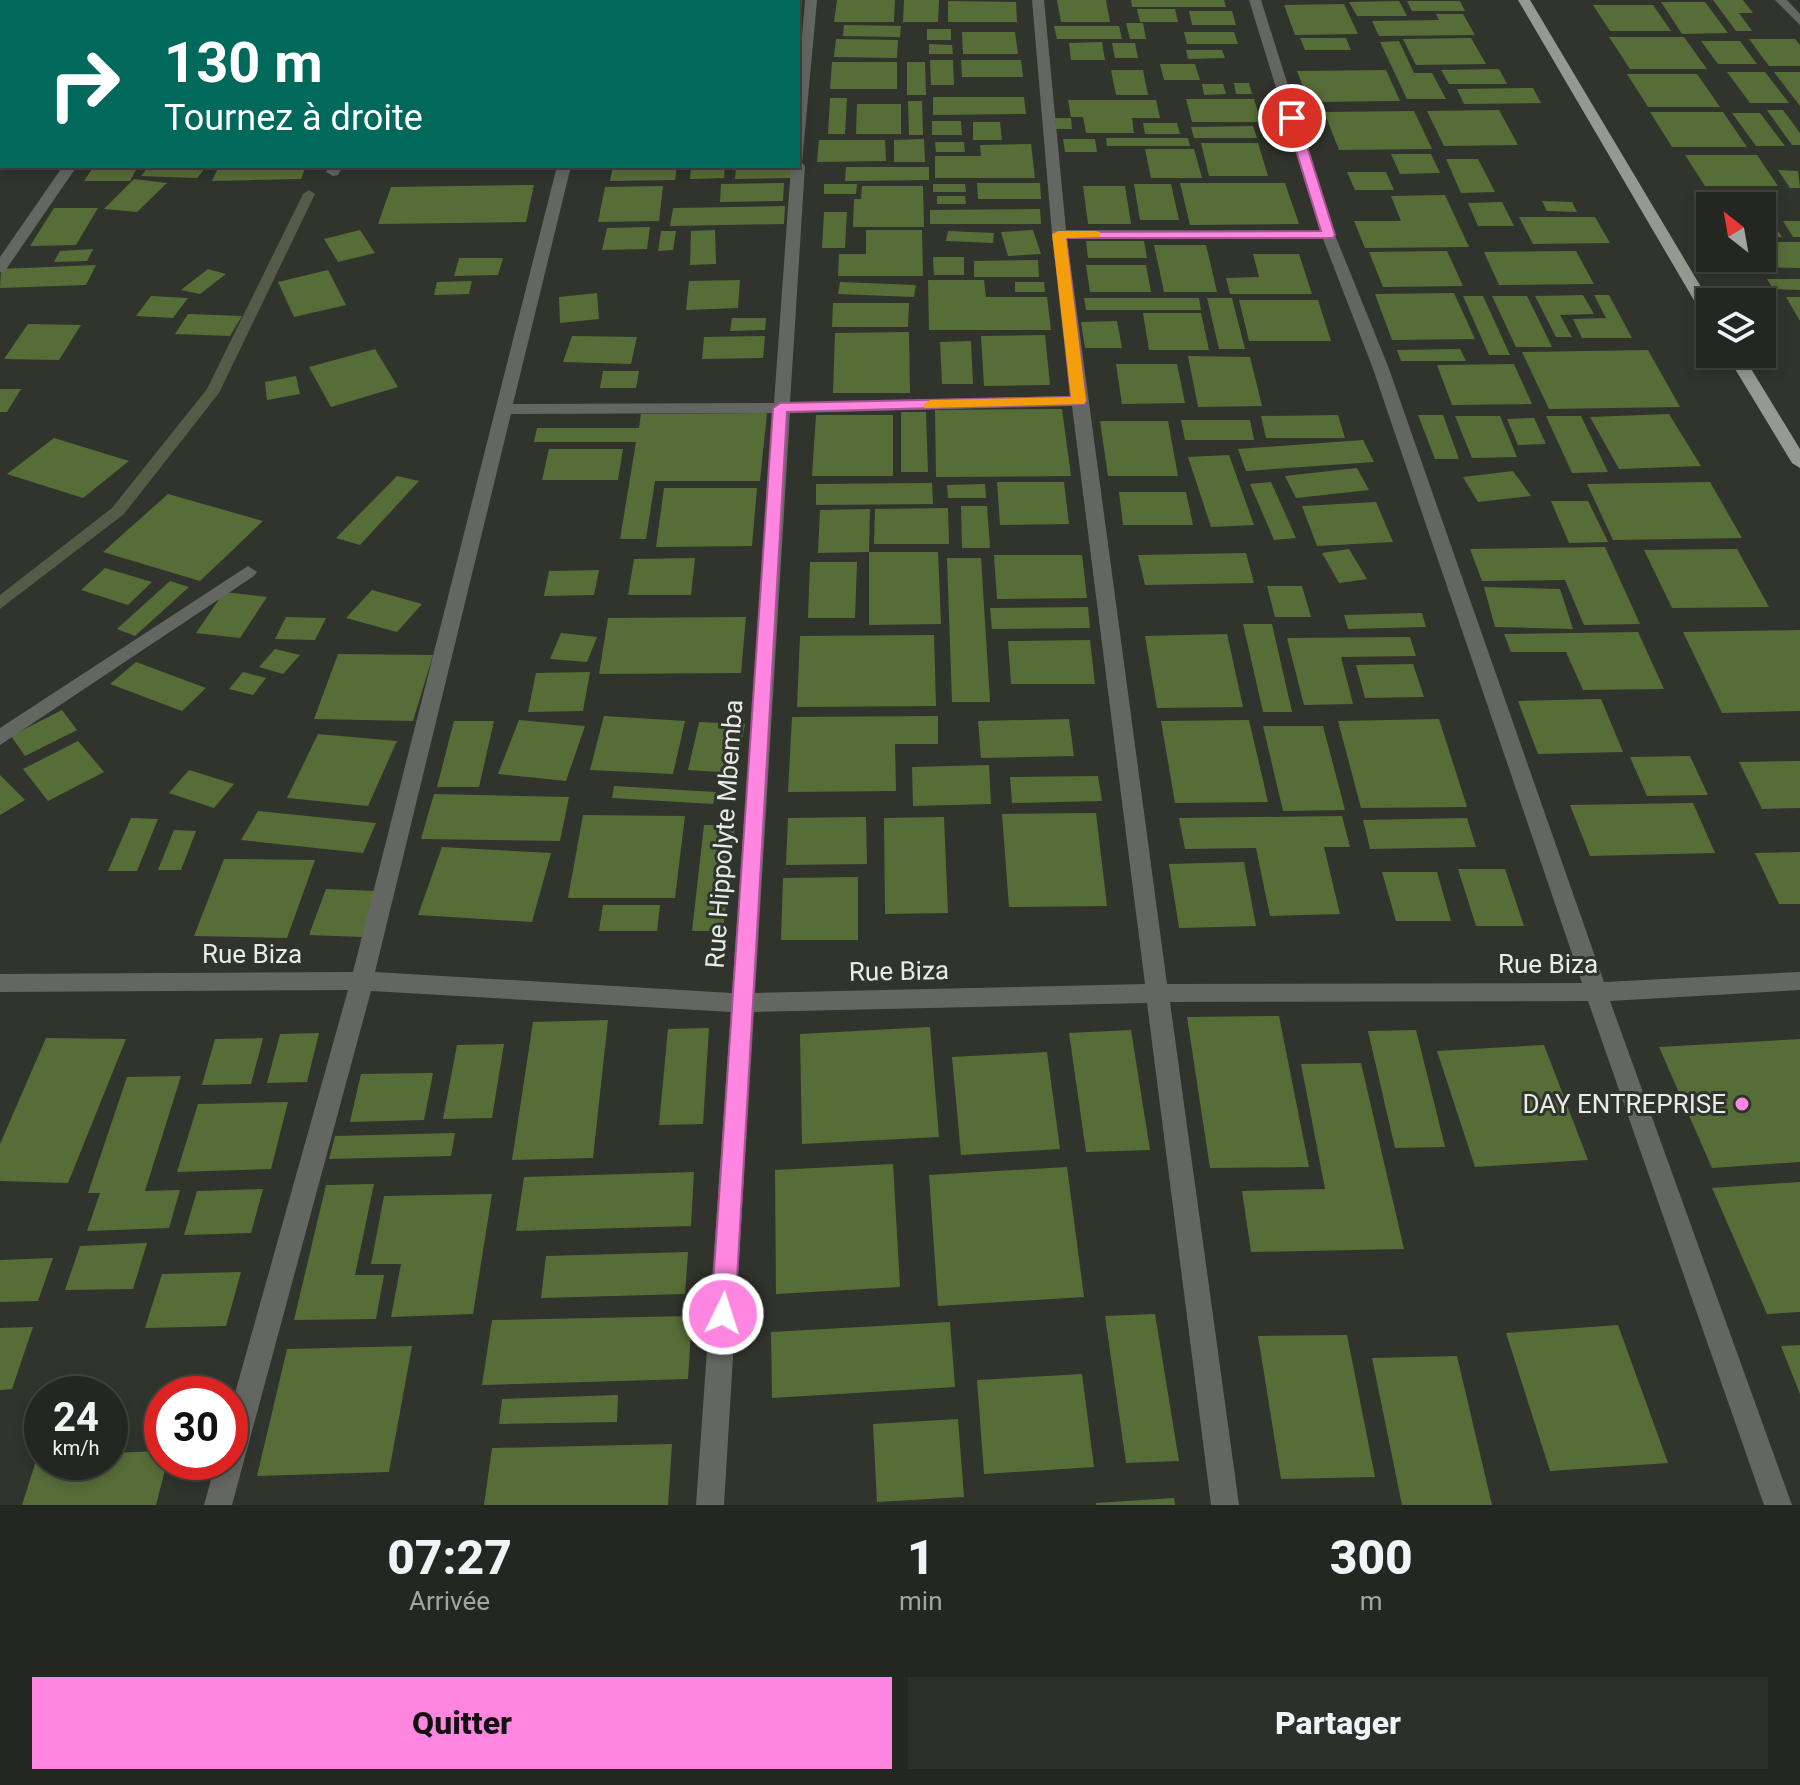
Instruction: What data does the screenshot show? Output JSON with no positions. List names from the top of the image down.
{
  "streets": {
    "street": ["Rue Hippolyte Mbemba", "Rue Biza"]
  },
  "crossings": [
    ["Rue Hippolyte Mbemba", "Rue Biza"]
  ],
  "places": ["DAY ENTREPRISE"],
  "north": "top left",
  "page": {
    "turn": ["130 m", "Tournez à droite"],
    "speed": "24 km/h",
    "limit": "30",
    "eta": [
      "07:27",
      "Arrivée",
      "1",
      "min",
      "300",
      "m"
    ],
    "buttons": ["Quitter", "Partager"]
  }
}
